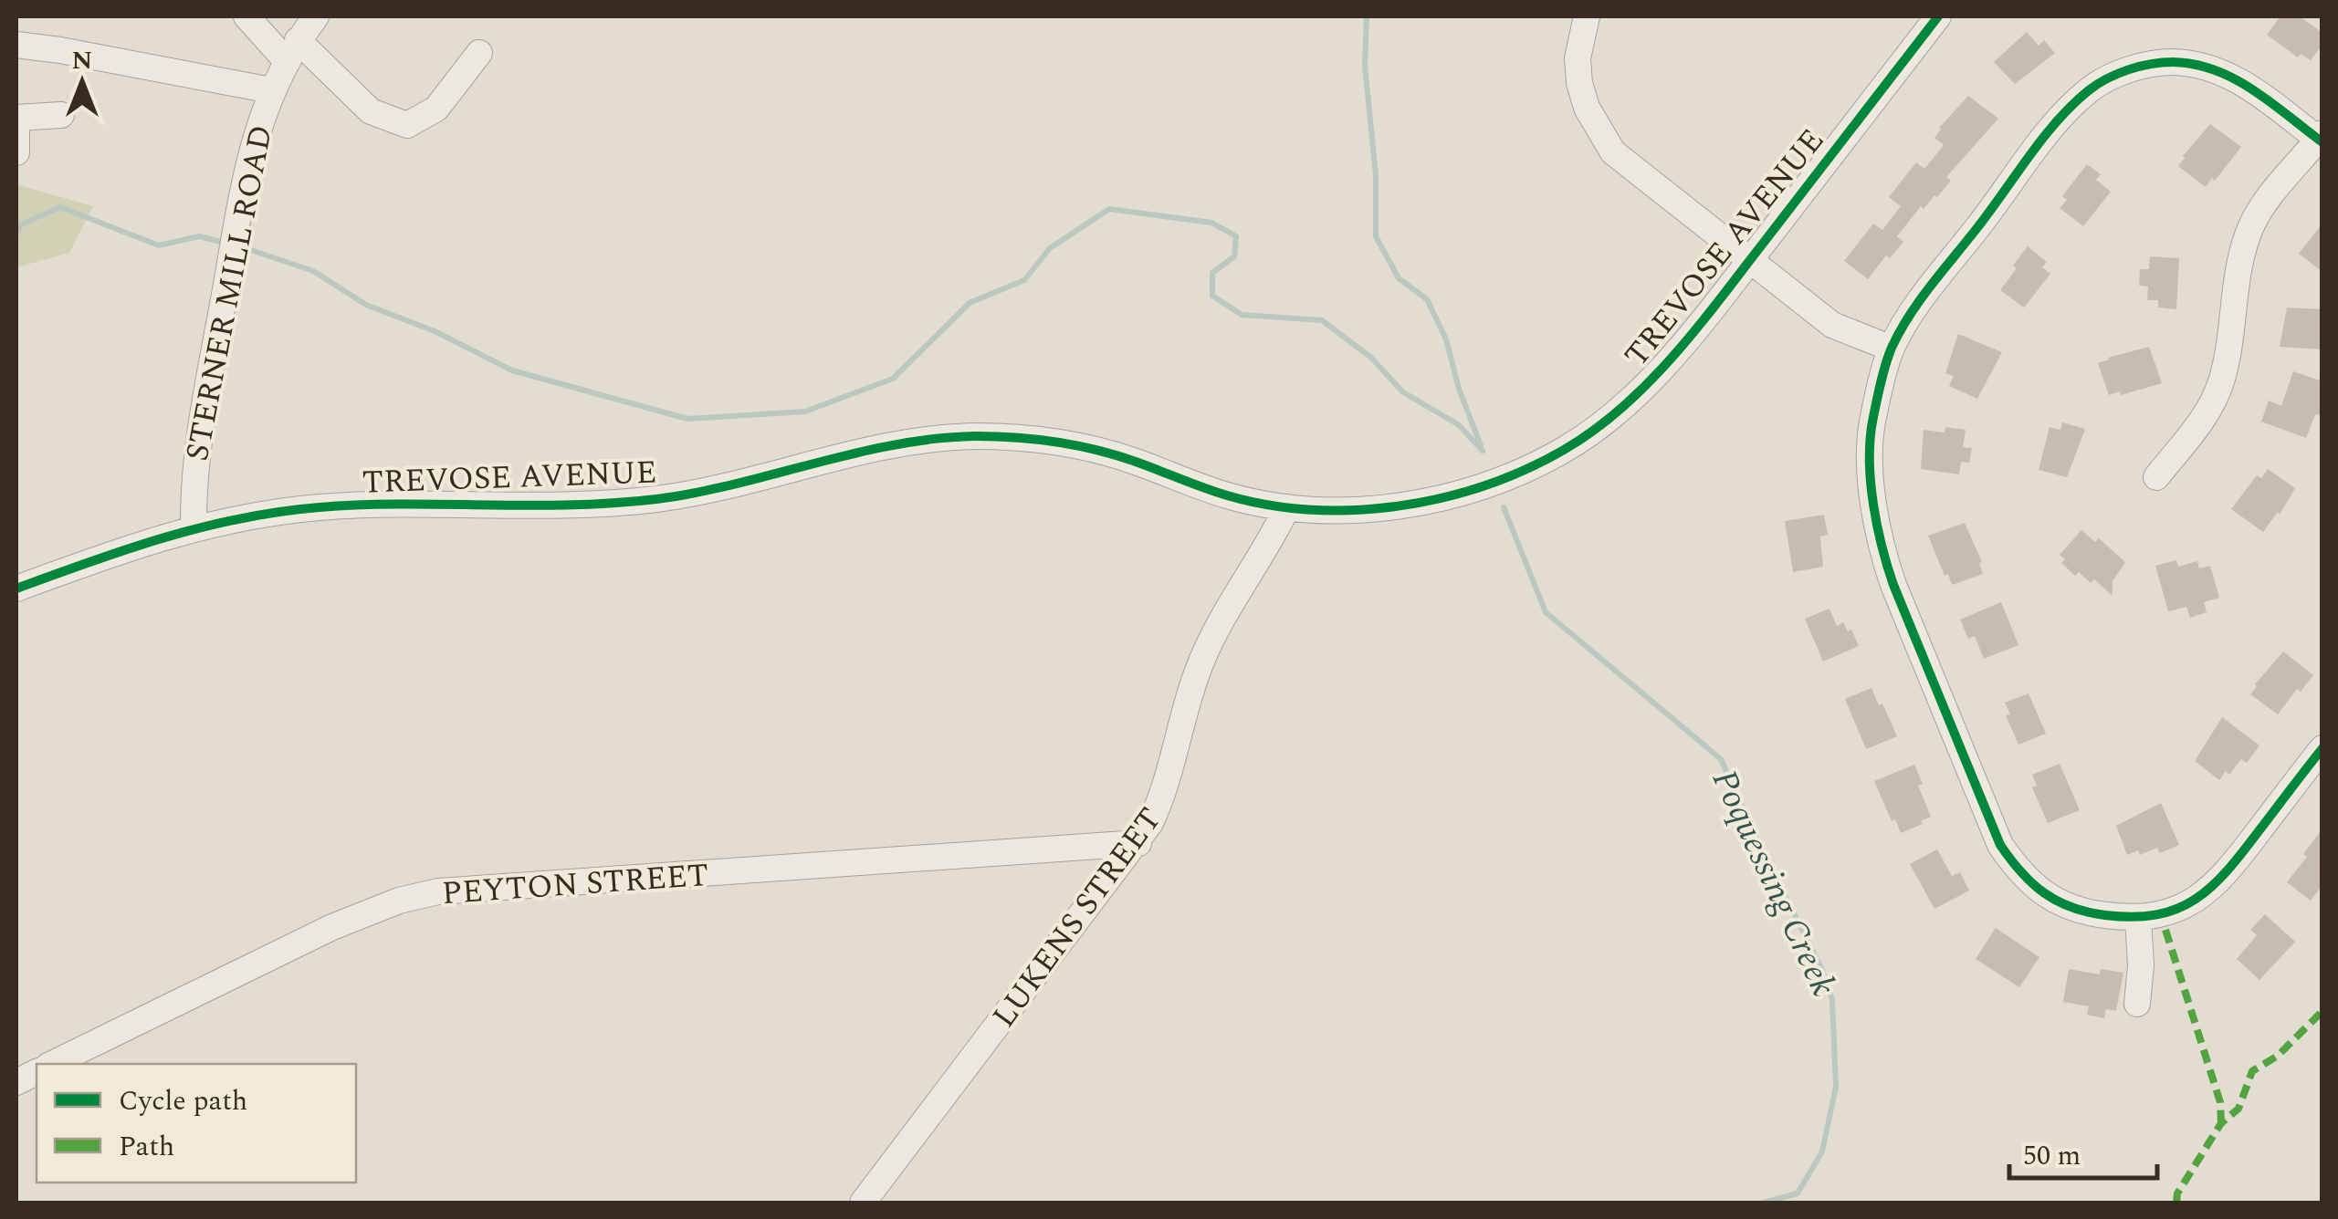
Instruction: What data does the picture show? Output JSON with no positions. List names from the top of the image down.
{
  "streets": {
    "street": [
      "TREVOSE AVENUE",
      "STERNER MILL ROAD",
      "PEYTON STREET",
      "LUKENS STREET"
    ]
  },
  "crossings": [
    ["TREVOSE AVENUE", "STERNER MILL ROAD"],
    ["TREVOSE AVENUE", "LUKENS STREET"],
    ["PEYTON STREET", "LUKENS STREET"]
  ],
  "water": ["Poquessing Creek"],
  "legend": ["Cycle path", "Path"],
  "scale_bar": "50 m",
  "north": "top"
}
